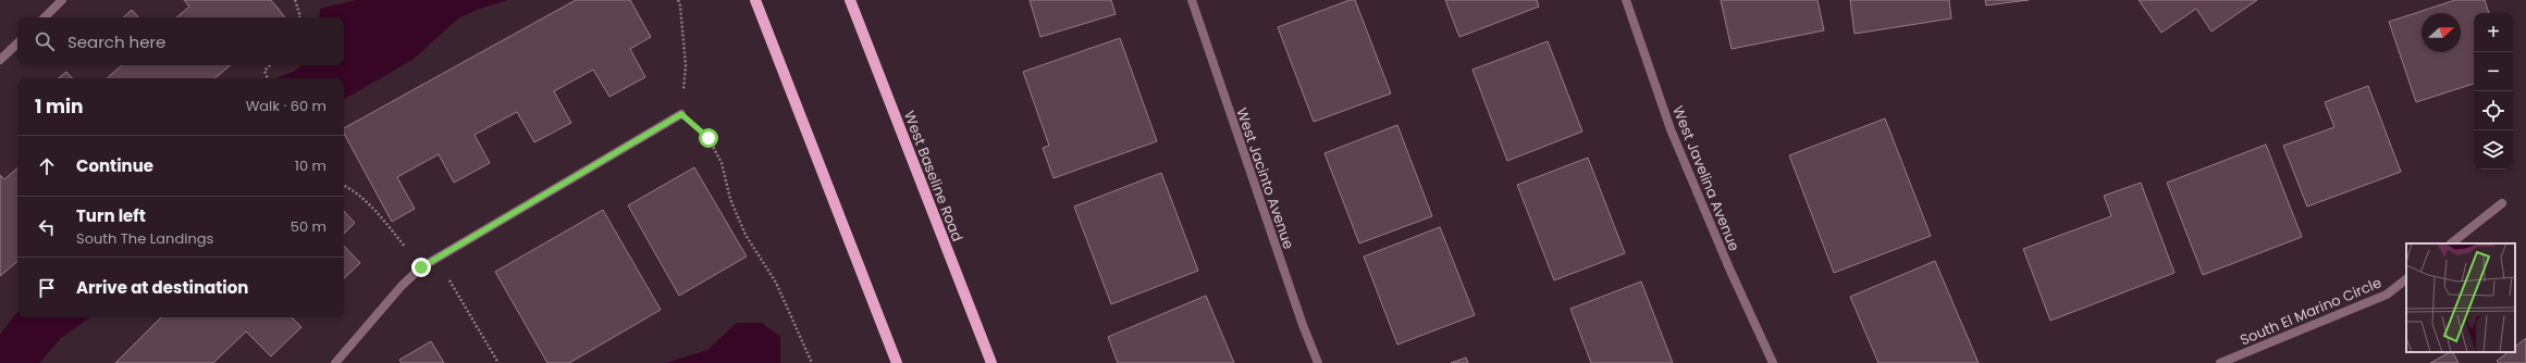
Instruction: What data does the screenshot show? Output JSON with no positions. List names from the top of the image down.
{
  "streets": {
    "main road": ["West Baseline Road"],
    "street": ["West Jacinto Avenue", "West Javelina Avenue", "South El Marino Circle"]
  },
  "north": "right",
  "page": {
    "map_buttons": ["+", "−"],
    "search": "Search here",
    "heading": ["1 min", "Walk · 60 m"],
    "list": [
      ["Continue", "10 m"],
      ["Turn left", "South The Landings", "50 m"],
      "Arrive at destination"
    ]
  }
}
